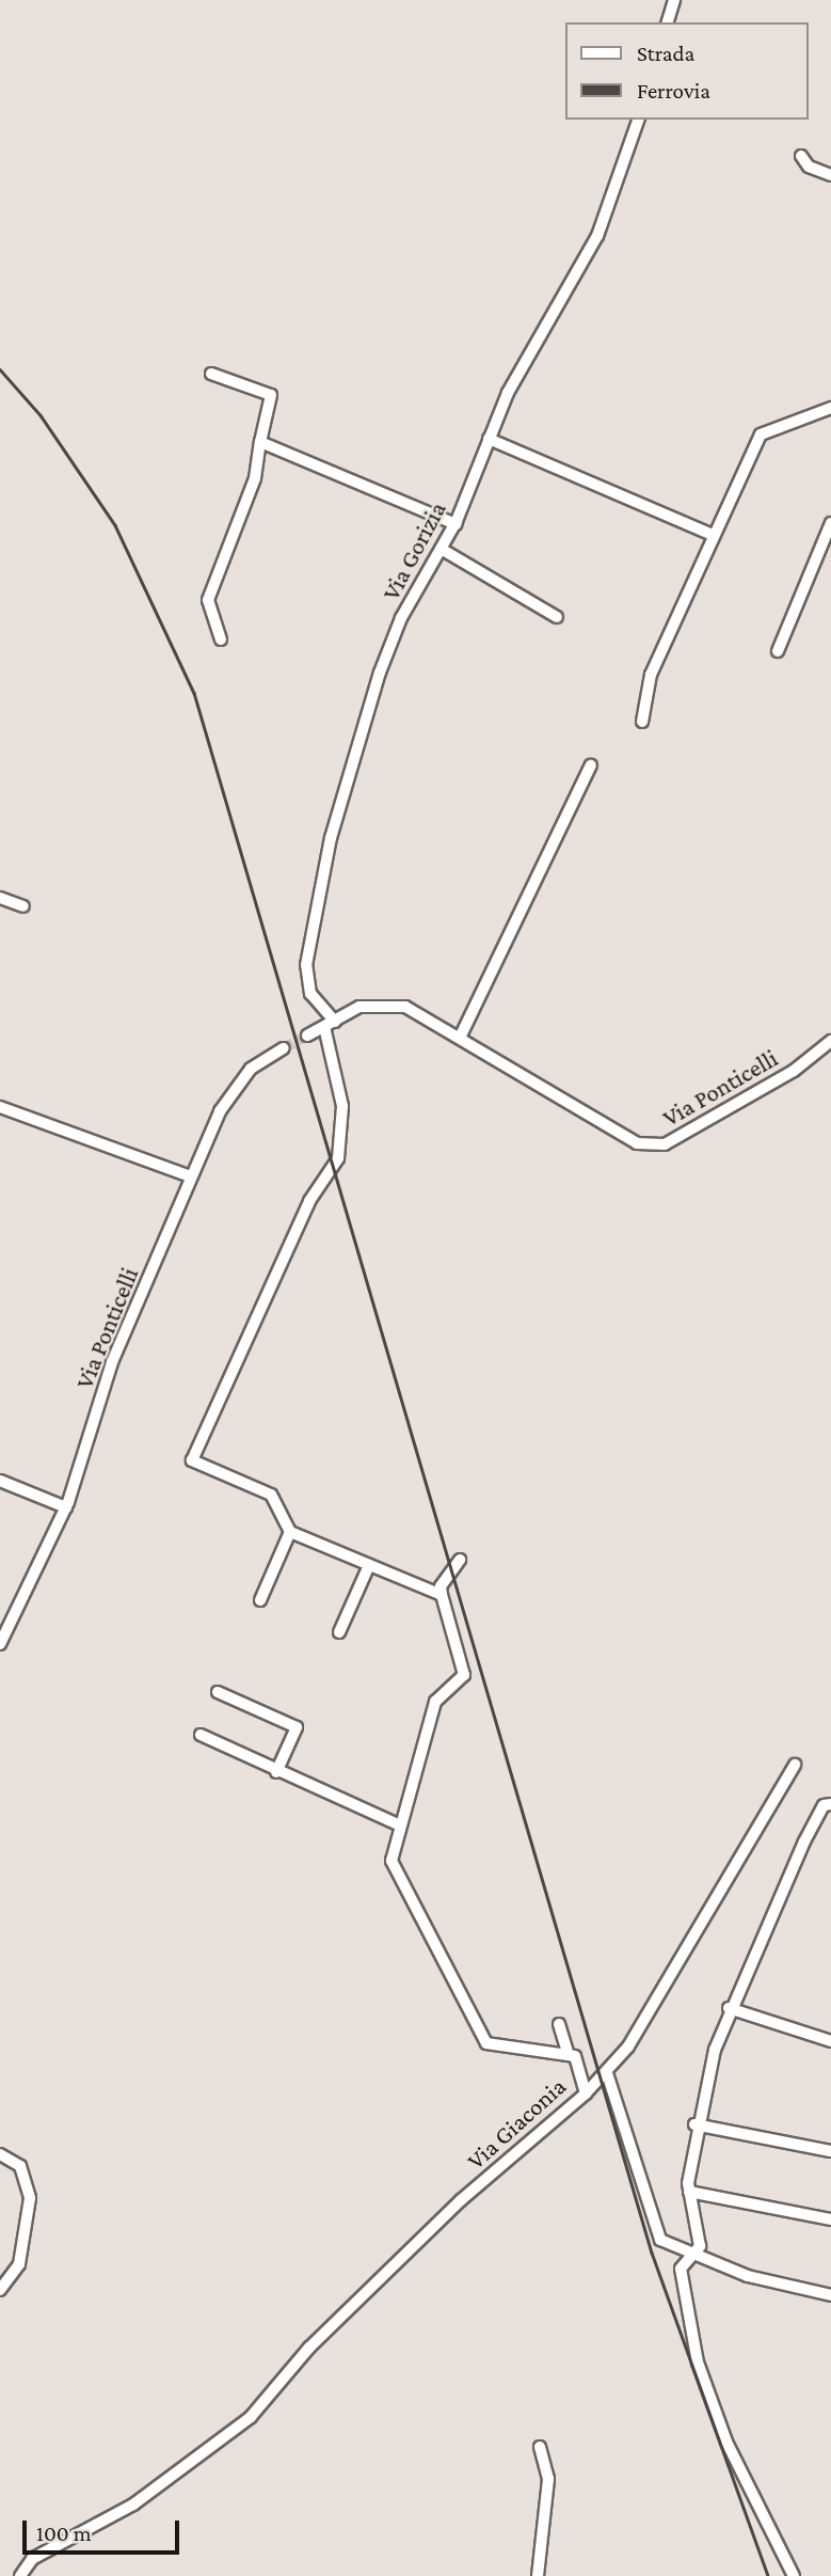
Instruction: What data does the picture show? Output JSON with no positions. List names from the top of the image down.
{
  "streets": {
    "street": ["Via Gorizia", "Via Ponticelli", "Via Giaconia"]
  },
  "crossings": [
    ["Via Gorizia", "Via Ponticelli"]
  ],
  "legend": ["Strada", "Ferrovia"],
  "scale_bar": "100 m"
}
